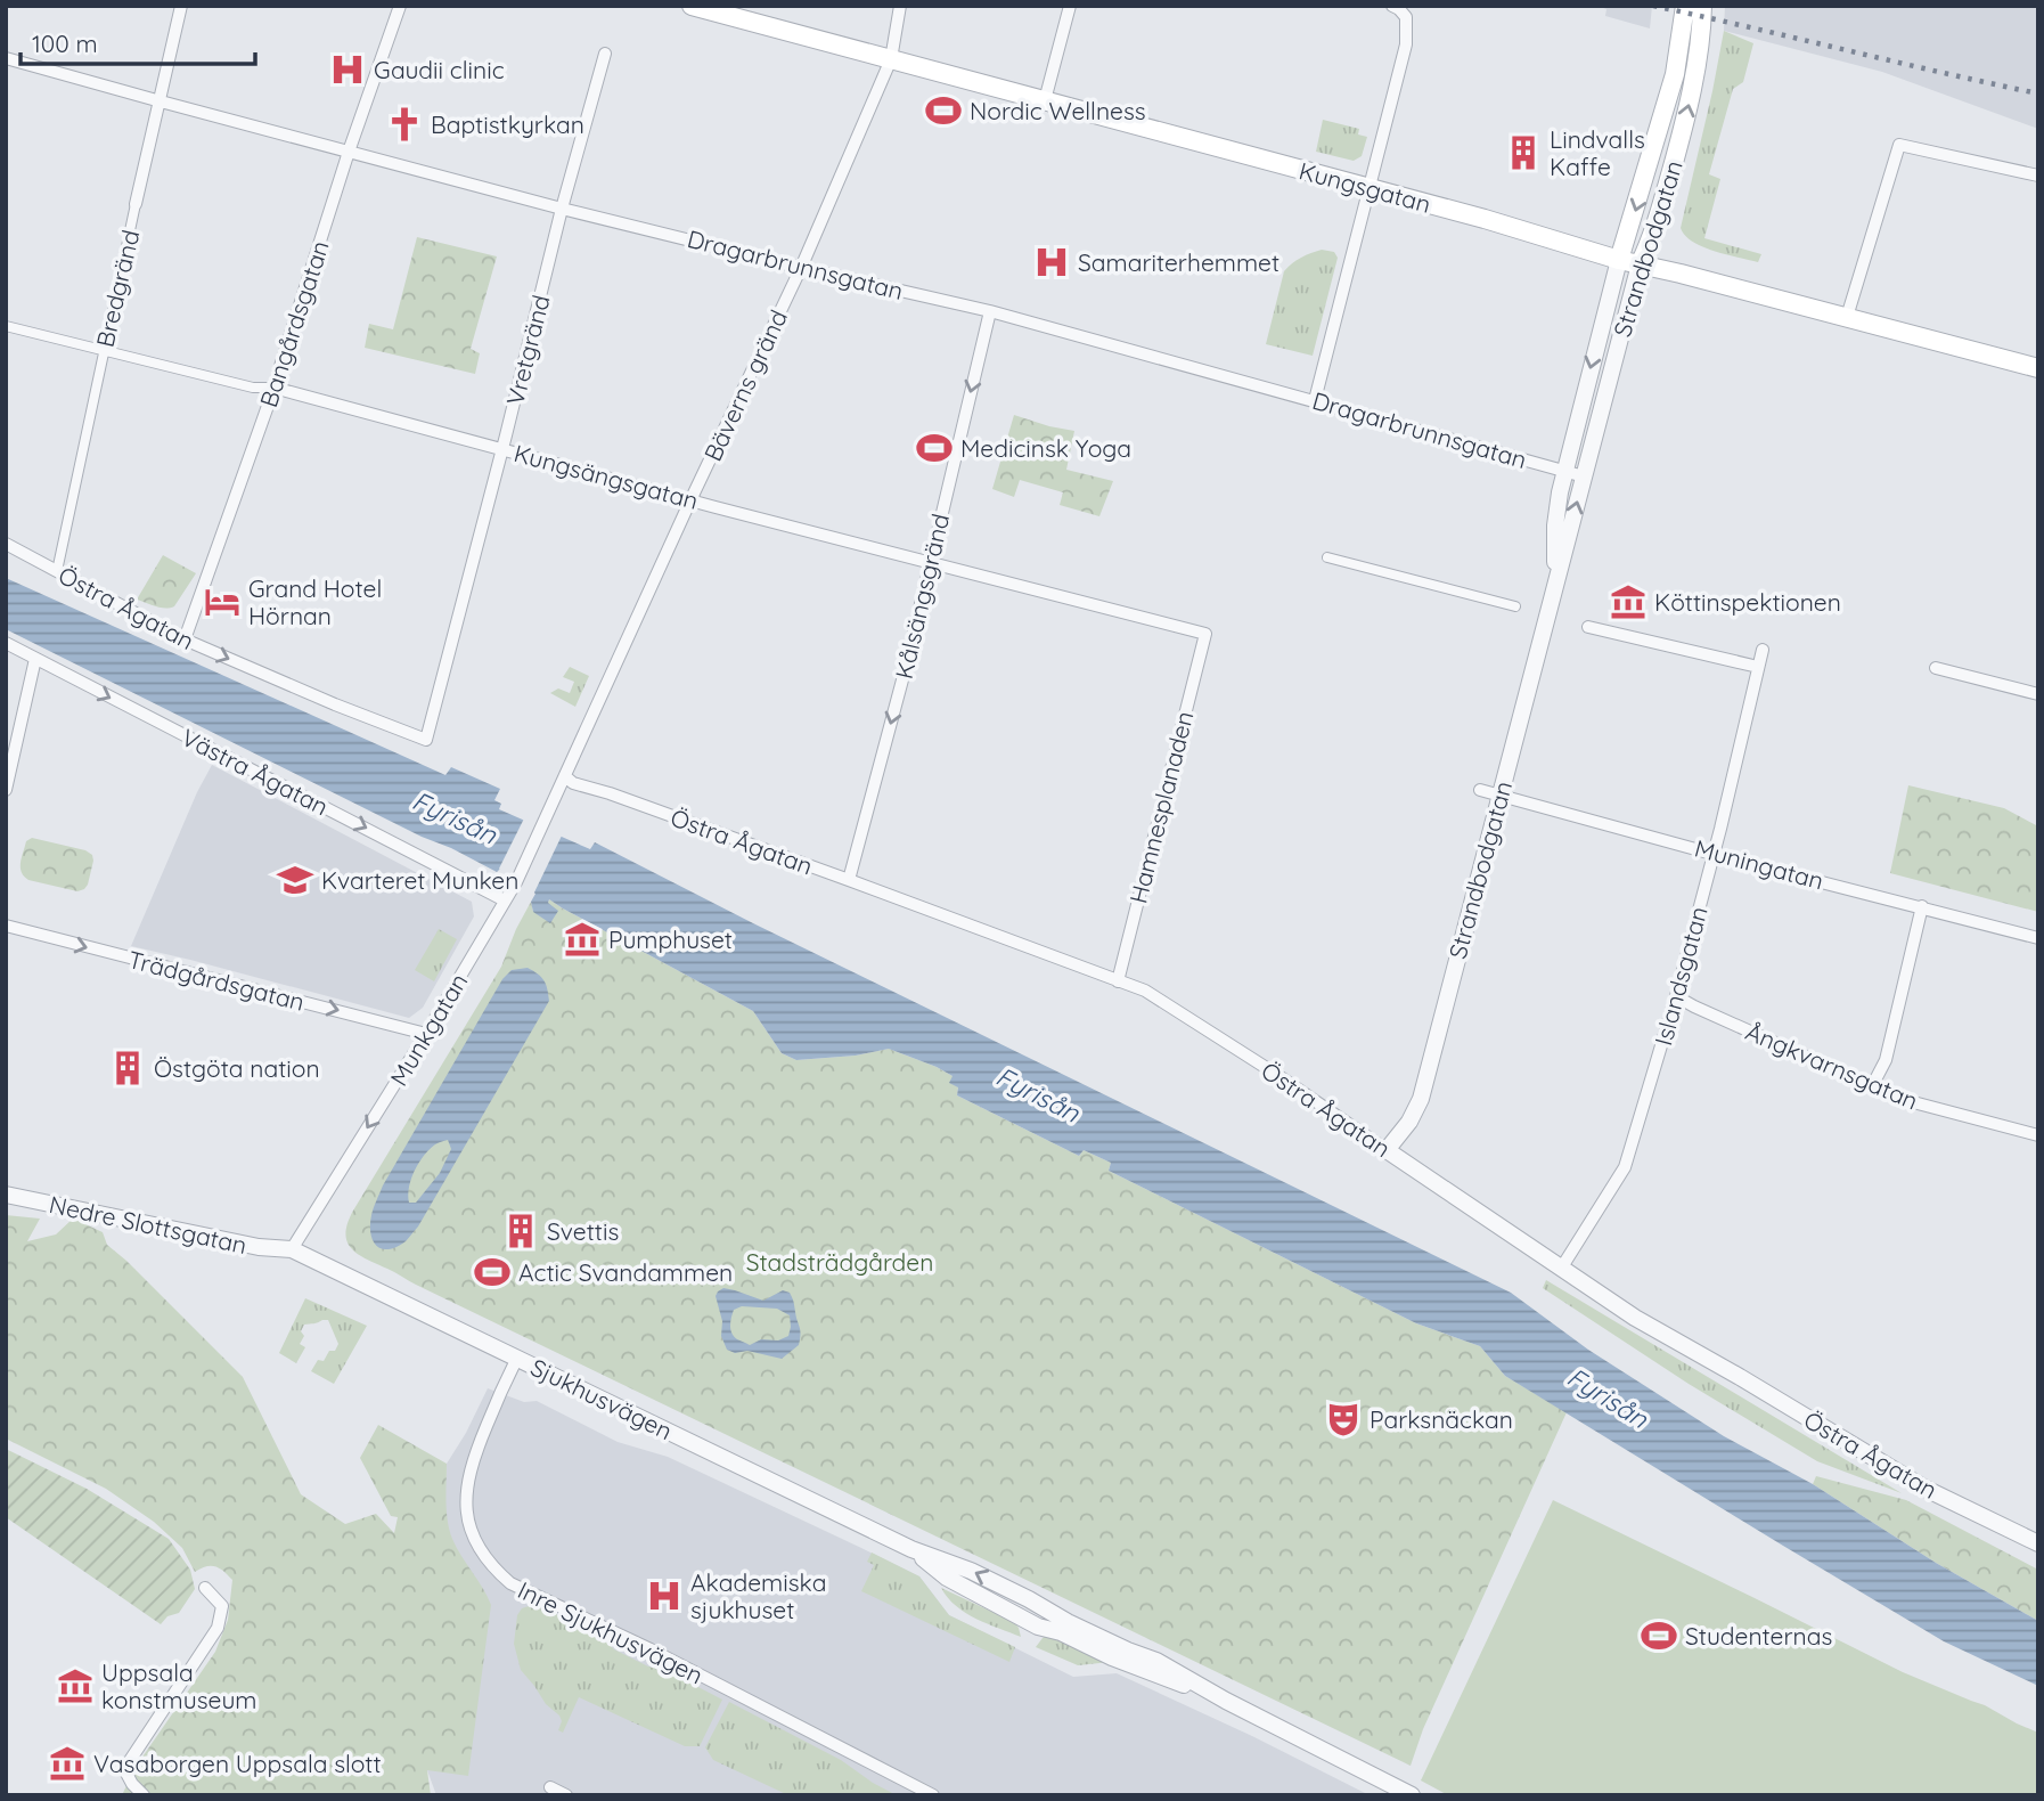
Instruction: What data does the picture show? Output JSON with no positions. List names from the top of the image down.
{
  "streets": {
    "main road": ["Kungsgatan", "Strandbodgatan"],
    "street": [
      "Dragarbrunnsgatan",
      "Bredgränd",
      "Bangårdsgatan",
      "Vretgränd",
      "Bäverns gränd",
      "Kungsängsgatan",
      "Kålsängsgränd",
      "Östra Ågatan",
      "Västra Ågatan",
      "Hamnesplanaden",
      "Muningatan",
      "Islandsgatan",
      "Trädgårdsgatan",
      "Munkgatan",
      "Ångkvarnsgatan",
      "Nedre Slottsgatan",
      "Sjukhusvägen",
      "Inre Sjukhusvägen"
    ]
  },
  "crossings": [
    ["Kungsgatan", "Strandbodgatan"],
    ["Kungsgatan", "Bäverns gränd"],
    ["Strandbodgatan", "Dragarbrunnsgatan"],
    ["Strandbodgatan", "Östra Ågatan"],
    ["Strandbodgatan", "Muningatan"],
    ["Dragarbrunnsgatan", "Bredgränd"],
    ["Dragarbrunnsgatan", "Bangårdsgatan"],
    ["Dragarbrunnsgatan", "Vretgränd"],
    ["Dragarbrunnsgatan", "Bäverns gränd"],
    ["Dragarbrunnsgatan", "Kålsängsgränd"],
    ["Bredgränd", "Kungsängsgatan"],
    ["Bredgränd", "Östra Ågatan"],
    ["Bangårdsgatan", "Kungsängsgatan"],
    ["Bangårdsgatan", "Östra Ågatan"],
    ["Vretgränd", "Kungsängsgatan"],
    ["Vretgränd", "Östra Ågatan"],
    ["Bäverns gränd", "Kungsängsgatan"],
    ["Bäverns gränd", "Östra Ågatan"],
    ["Bäverns gränd", "Munkgatan"],
    ["Kungsängsgatan", "Kålsängsgränd"],
    ["Kungsängsgatan", "Hamnesplanaden"],
    ["Kålsängsgränd", "Östra Ågatan"],
    ["Östra Ågatan", "Hamnesplanaden"],
    ["Östra Ågatan", "Islandsgatan"],
    ["Västra Ågatan", "Munkgatan"],
    ["Muningatan", "Islandsgatan"],
    ["Islandsgatan", "Ångkvarnsgatan"],
    ["Trädgårdsgatan", "Munkgatan"],
    ["Munkgatan", "Nedre Slottsgatan"],
    ["Munkgatan", "Sjukhusvägen"],
    ["Nedre Slottsgatan", "Sjukhusvägen"],
    ["Sjukhusvägen", "Inre Sjukhusvägen"]
  ],
  "one_way": [
    "Kålsängsgränd",
    "Västra Ågatan",
    "Trädgårdsgatan",
    "Munkgatan"
  ],
  "water": ["Fyrisån"],
  "parks": ["Stadsträdgården"],
  "places": {
    "hospital": ["Gaudii clinic", "Samariterhemmet", "Akademiska sjukhuset"],
    "sports": [
      "Nordic Wellness",
      "Medicinsk Yoga",
      "Actic Svandammen",
      "Studenternas"
    ],
    "church": ["Baptistkyrkan"],
    "building": ["Lindvalls Kaffe", "Östgöta nation", "Svettis"],
    "hotel": ["Grand Hotel Hörnan"],
    "museum": [
      "Köttinspektionen",
      "Pumphuset",
      "Uppsala konstmuseum",
      "Vasaborgen Uppsala slott"
    ],
    "school or university": ["Kvarteret Munken"],
    "theatre": ["Parksnäckan"]
  },
  "scale_bar": "100 m"
}
